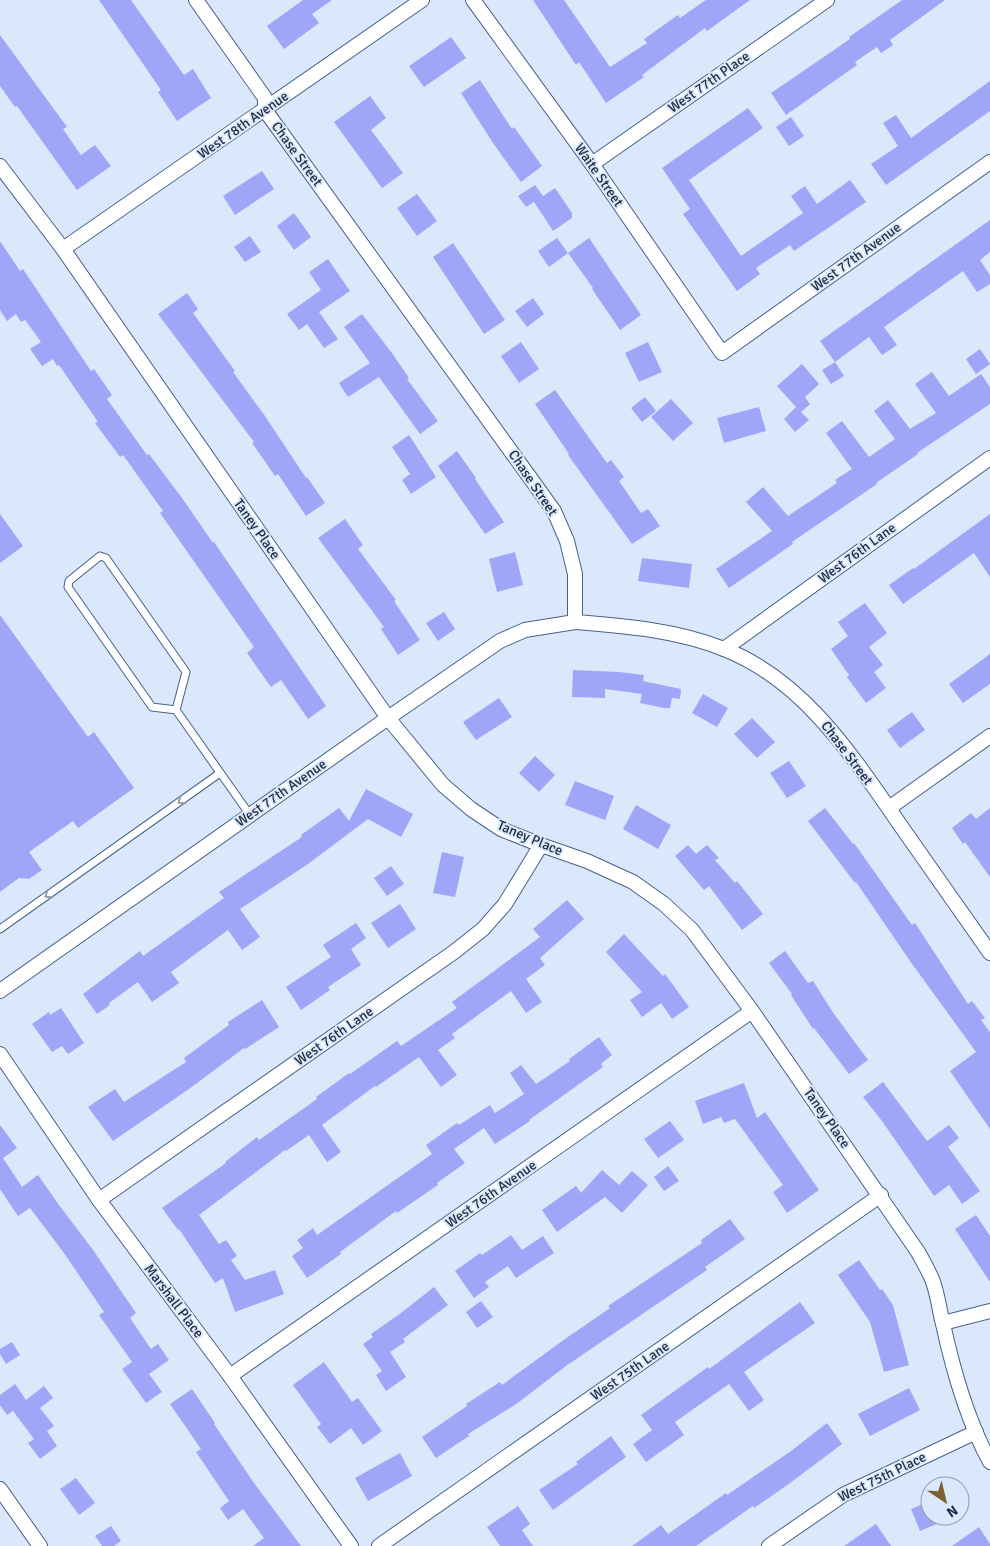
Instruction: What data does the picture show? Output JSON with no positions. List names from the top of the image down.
{
  "streets": {
    "street": [
      "West 77th Place",
      "West 78th Avenue",
      "Chase Street",
      "Waite Street",
      "West 77th Avenue",
      "Taney Place",
      "West 76th Lane",
      "West 76th Avenue",
      "Marshall Place",
      "West 75th Lane",
      "West 75th Place"
    ]
  },
  "crossings": [
    ["West 77th Place", "Waite Street"],
    ["West 78th Avenue", "Chase Street"],
    ["West 78th Avenue", "Taney Place"],
    ["Chase Street", "West 77th Avenue"],
    ["Chase Street", "West 76th Lane"],
    ["Waite Street", "West 77th Avenue"],
    ["West 77th Avenue", "Taney Place"],
    ["Taney Place", "West 76th Lane"],
    ["Taney Place", "West 76th Avenue"],
    ["Taney Place", "West 75th Lane"],
    ["Taney Place", "West 75th Place"],
    ["West 76th Lane", "Marshall Place"],
    ["West 76th Avenue", "Marshall Place"]
  ],
  "north": "bottom right"
}
